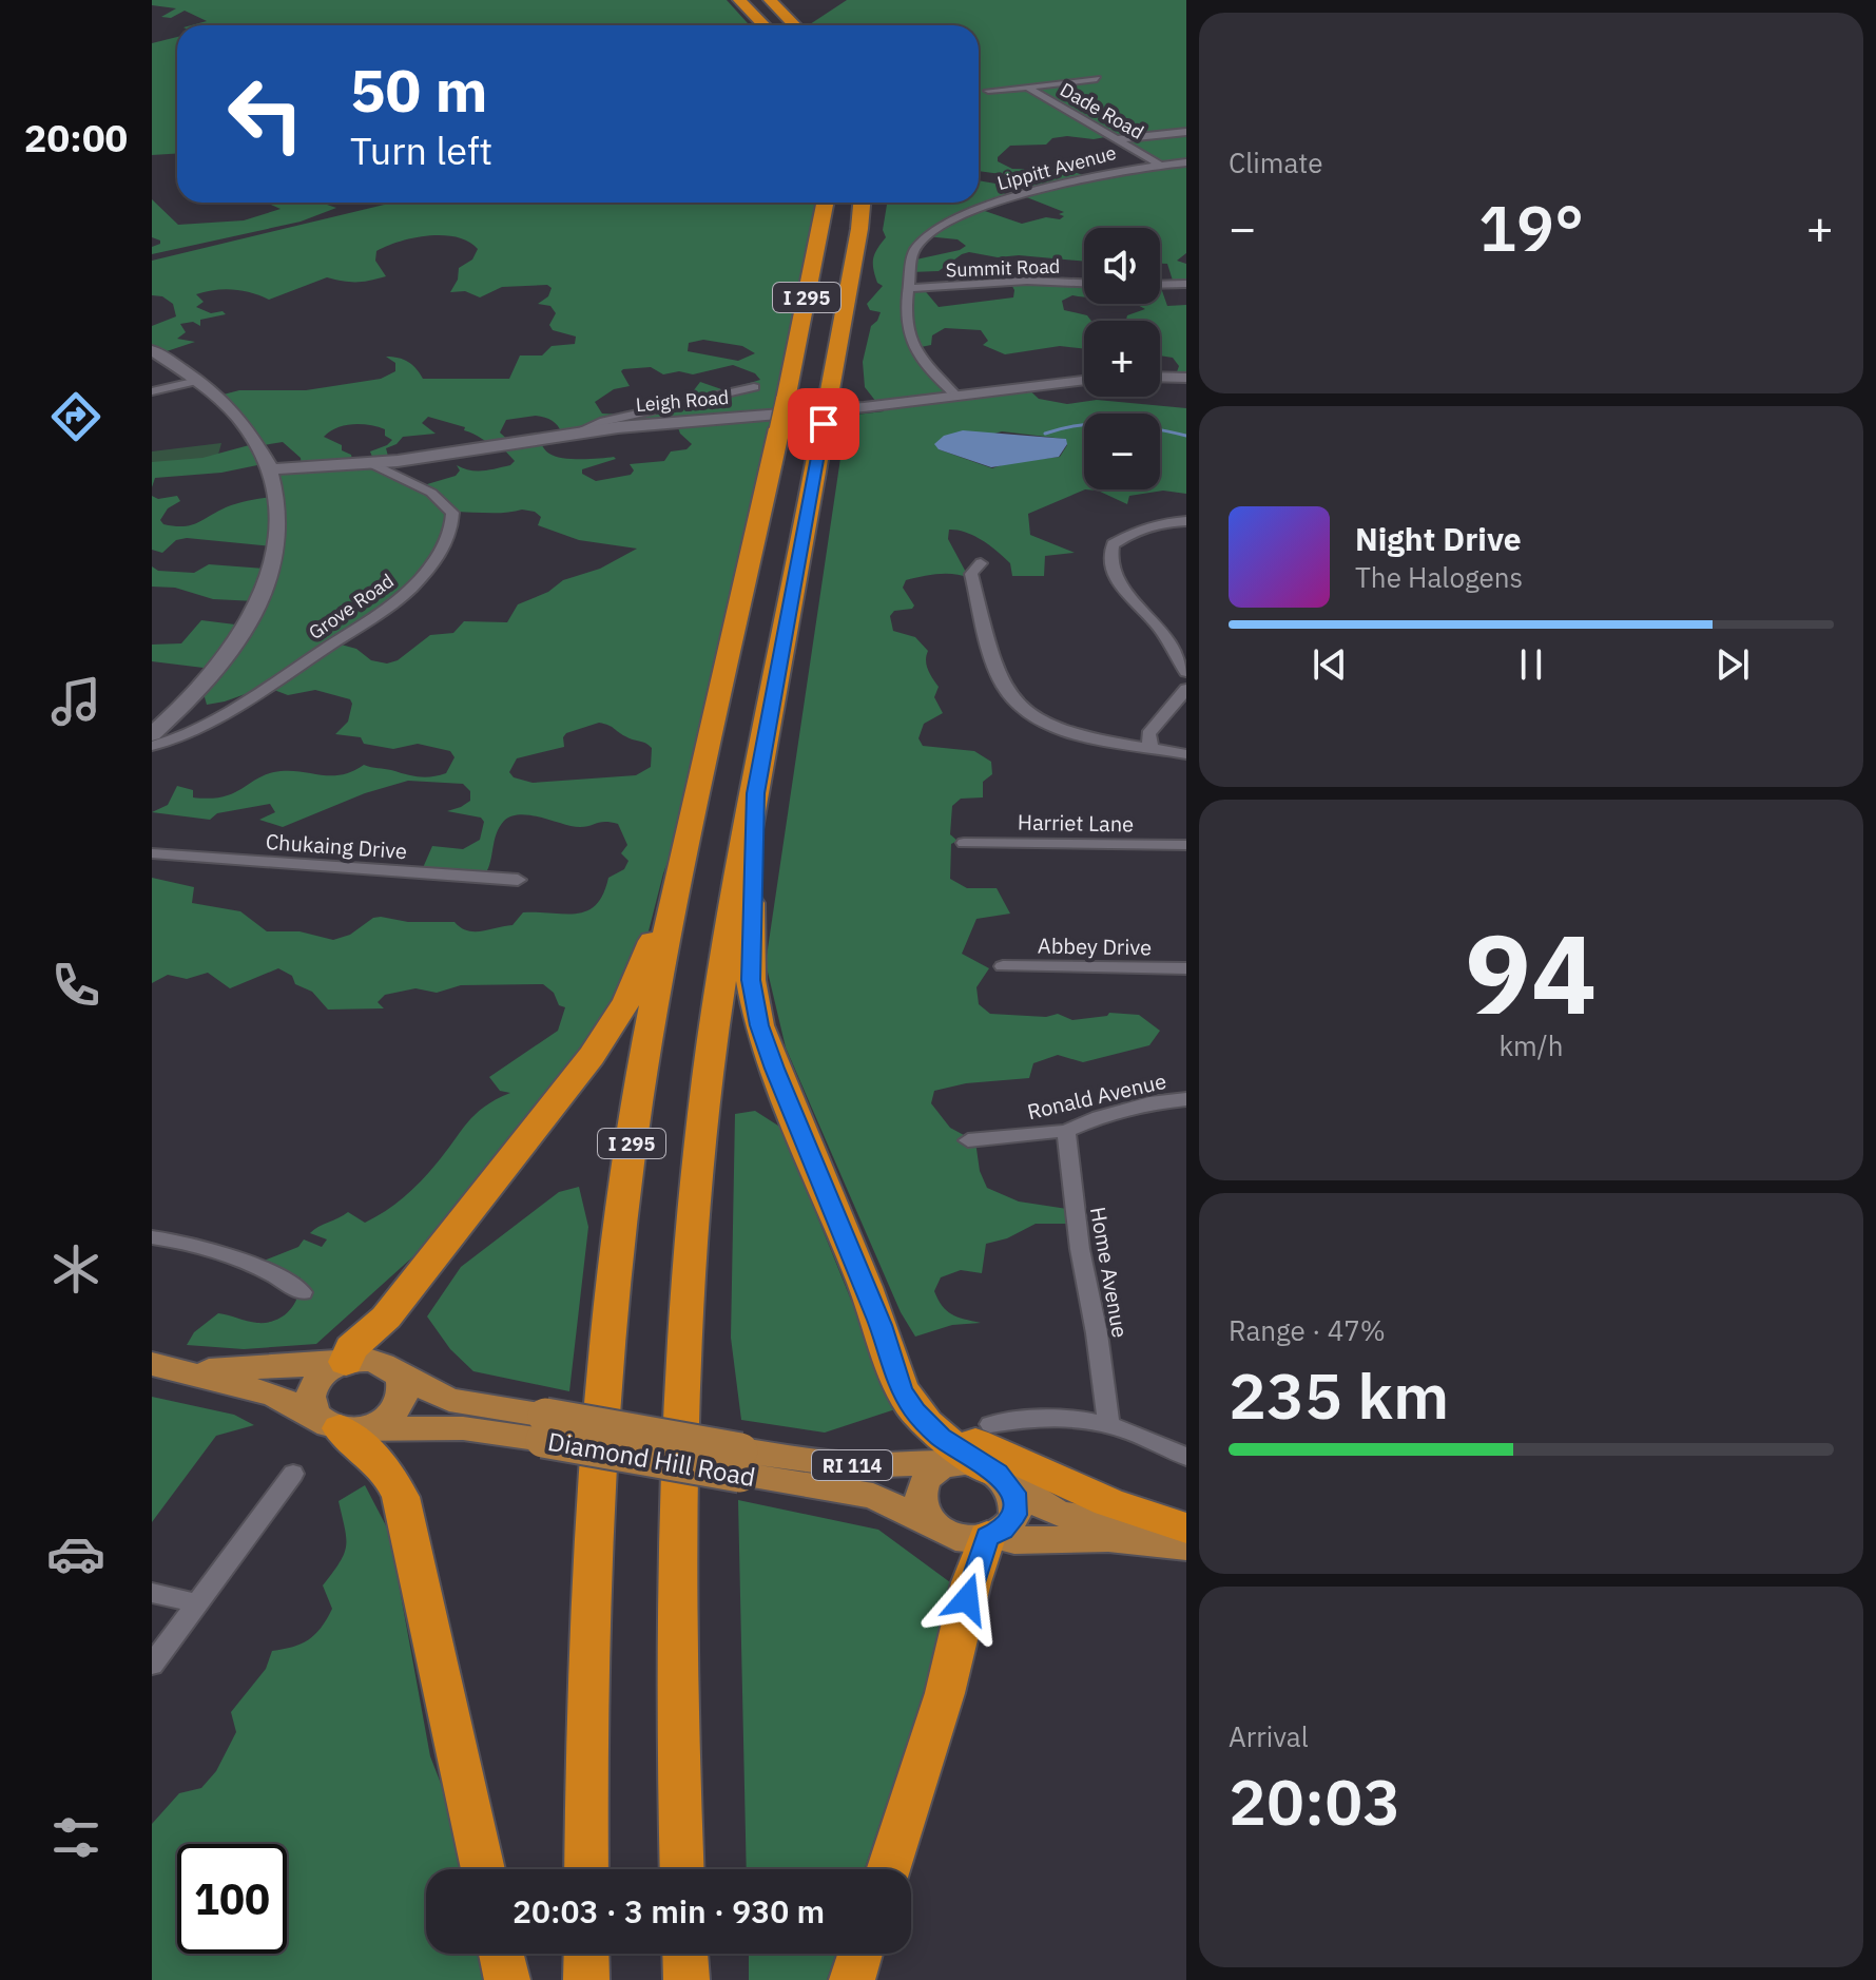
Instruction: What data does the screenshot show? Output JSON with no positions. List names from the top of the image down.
{
  "streets": {
    "highway": ["I 295"],
    "main road": ["Diamond Hill Road", "RI 114"],
    "street": [
      "Dade Road",
      "Lippitt Avenue",
      "Summit Road",
      "Leigh Road",
      "Grove Road",
      "Harriet Lane",
      "Chukaing Drive",
      "Abbey Drive",
      "Ronald Avenue",
      "Home Avenue"
    ]
  },
  "crossings": [
    ["Dade Road", "Lippitt Avenue"],
    ["Lippitt Avenue", "Summit Road"],
    ["Lippitt Avenue", "Leigh Road"],
    ["Leigh Road", "Grove Road"],
    ["Ronald Avenue", "Home Avenue"]
  ],
  "page": {
    "tabs": "20:00",
    "tile": [
      "Climate",
      ["94", "km/h"],
      ["Range · 47%", "235 km"],
      ["Arrival", "20:03"]
    ],
    "turn": ["50 m", "Turn left"],
    "heat": ["−", "19°", "+"],
    "map_buttons": ["+", "−"],
    "song": ["Night Drive", "The Halogens"],
    "limit": "100",
    "trip": "20:03 · 3 min · 930 m"
  }
}
